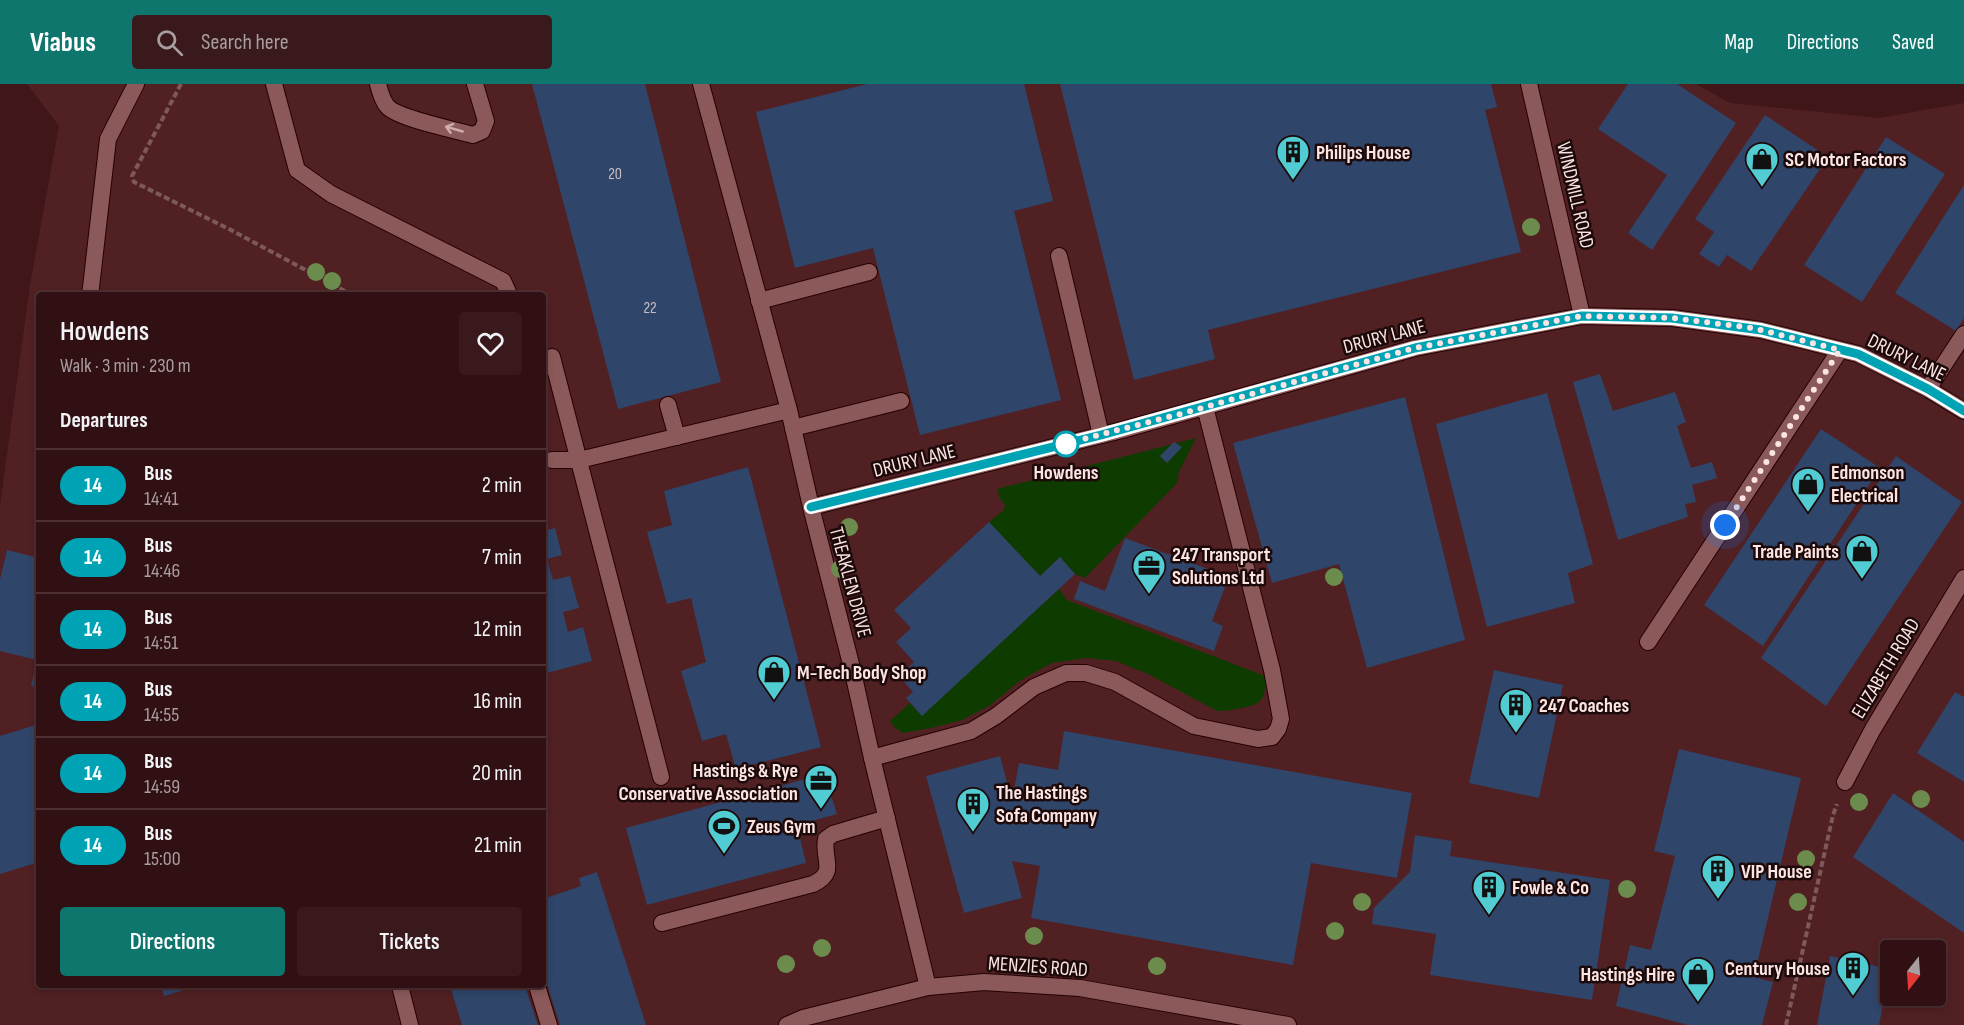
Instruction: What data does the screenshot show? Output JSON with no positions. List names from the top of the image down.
{
  "streets": {
    "street": [
      "WINDMILL ROAD",
      "DRURY LANE",
      "THEAKLEN DRIVE",
      "ELIZABETH ROAD",
      "MENZIES ROAD"
    ]
  },
  "crossings": [
    ["WINDMILL ROAD", "DRURY LANE"],
    ["DRURY LANE", "THEAKLEN DRIVE"],
    ["THEAKLEN DRIVE", "MENZIES ROAD"]
  ],
  "places": {
    "building": [
      "Philips House",
      "247 Coaches",
      "The Hastings Sofa Company",
      "VIP House",
      "Fowle & Co",
      "Century House"
    ],
    "shop": [
      "SC Motor Factors",
      "Edmonson Electrical",
      "Trade Paints",
      "M-Tech Body Shop",
      "Hastings Hire"
    ],
    "other": ["Howdens"],
    "office": ["247 Transport Solutions Ltd", "Hastings & Rye Conservative Association"],
    "sports": ["Zeus Gym"]
  },
  "lines": ["bus line 14"],
  "house_numbers": ["20", "22"],
  "north": "bottom",
  "page": {
    "header": "Viabus",
    "search": "Search here",
    "nav": ["Map", "Directions", "Saved"],
    "heading": [
      ["Howdens", "Walk · 3 min · 230 m"],
      "Departures"
    ],
    "list": [
      {
        "mark": "14",
        "name": "Bus",
        "note": "14:41",
        "value": "2 min"
      },
      {
        "mark": "14",
        "name": "Bus",
        "note": "14:46",
        "value": "7 min"
      },
      {
        "mark": "14",
        "name": "Bus",
        "note": "14:51",
        "value": "12 min"
      },
      {
        "mark": "14",
        "name": "Bus",
        "note": "14:55",
        "value": "16 min"
      },
      {
        "mark": "14",
        "name": "Bus",
        "note": "14:59",
        "value": "20 min"
      },
      {
        "mark": "14",
        "name": "Bus",
        "note": "15:00",
        "value": "21 min"
      }
    ],
    "buttons": ["Directions", "Tickets"]
  }
}
